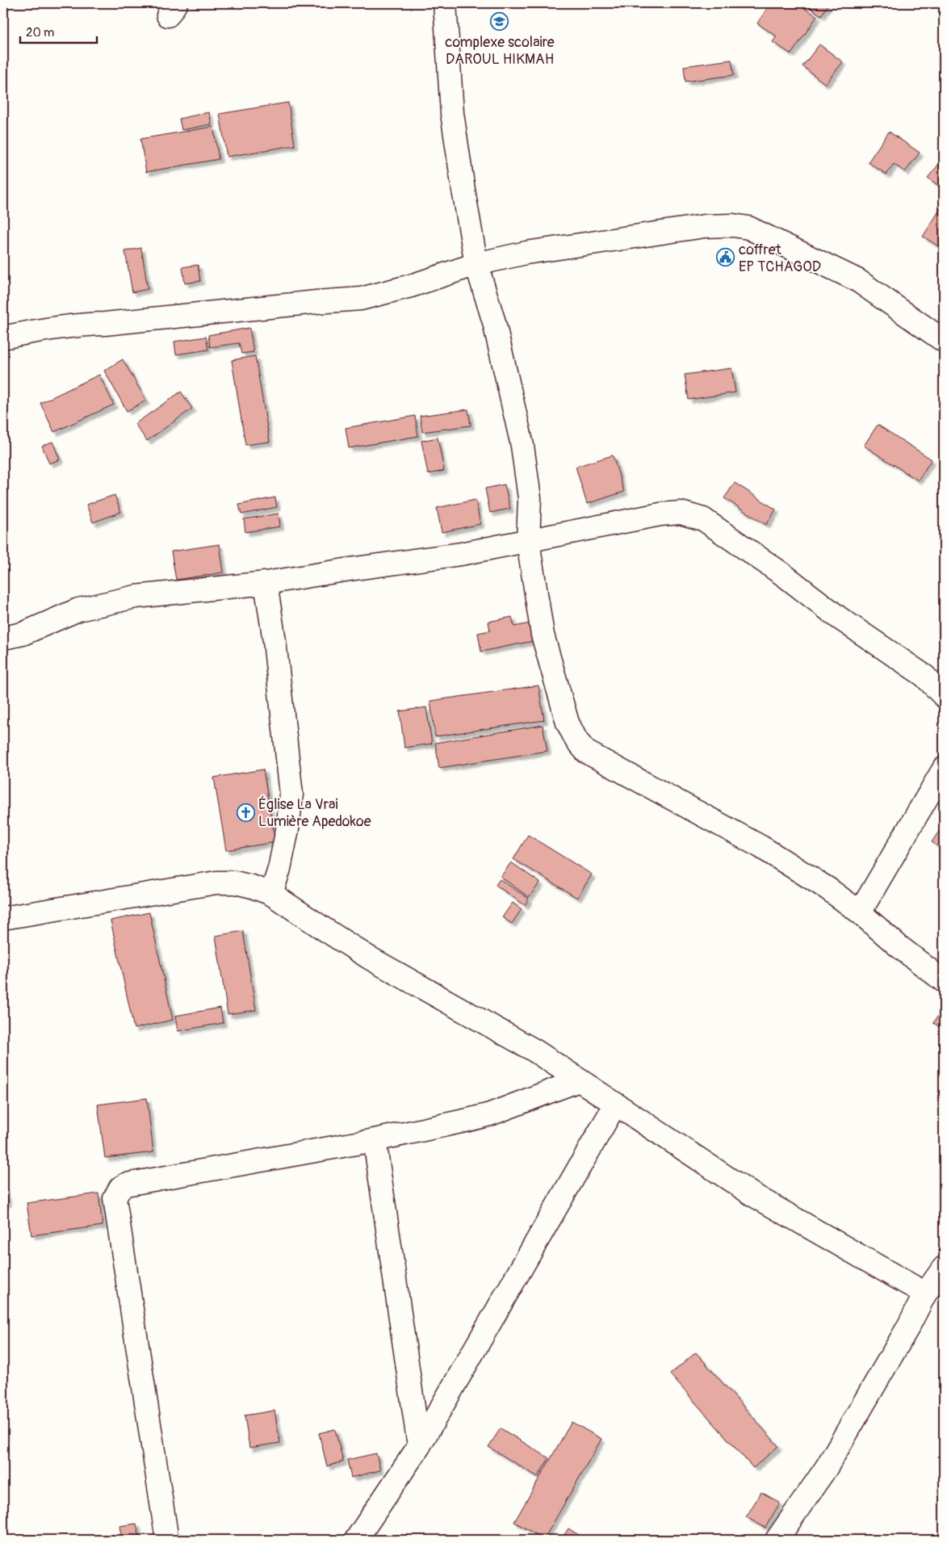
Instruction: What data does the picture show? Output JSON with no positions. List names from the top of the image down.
{
  "places": {
    "school or university": ["complexe scolaire DAROUL HIKMAH"],
    "public building": ["coffret EP TCHAGOD"],
    "church": ["Église La Vrai Lumière Apedokoe"]
  },
  "scale_bar": "20 m"
}
